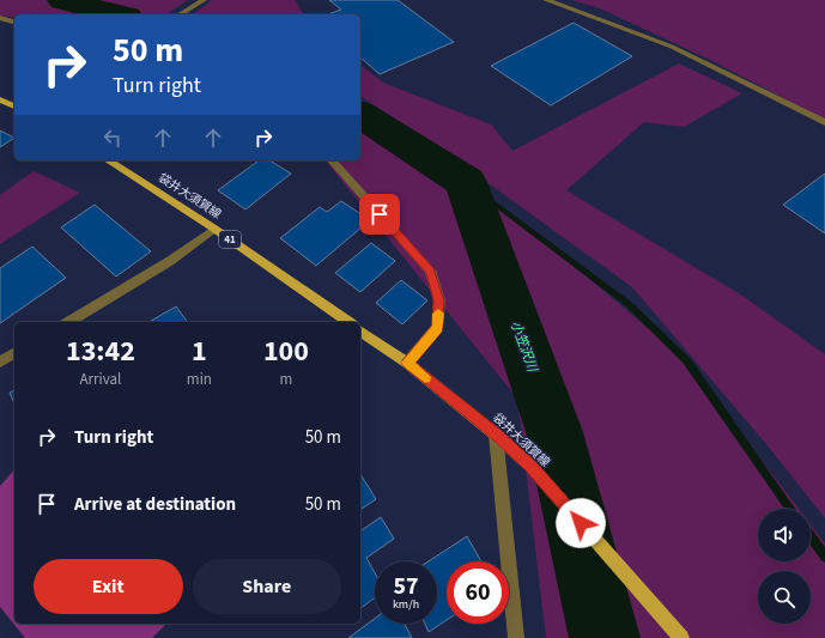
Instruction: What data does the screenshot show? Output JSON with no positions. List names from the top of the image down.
{
  "streets": {
    "main road": ["袋井大須賀線", "41"]
  },
  "water": ["小笠沢川"],
  "page": {
    "turn": ["50 m", "Turn right"],
    "eta": [
      "13:42",
      "Arrival",
      "1",
      "min",
      "100",
      "m"
    ],
    "list": [
      {
        "name": "Turn right",
        "value": "50 m"
      },
      {
        "name": "Arrive at destination",
        "value": "50 m"
      }
    ],
    "buttons": ["Exit", "Share"],
    "speed": "57 km/h",
    "limit": "60"
  }
}
